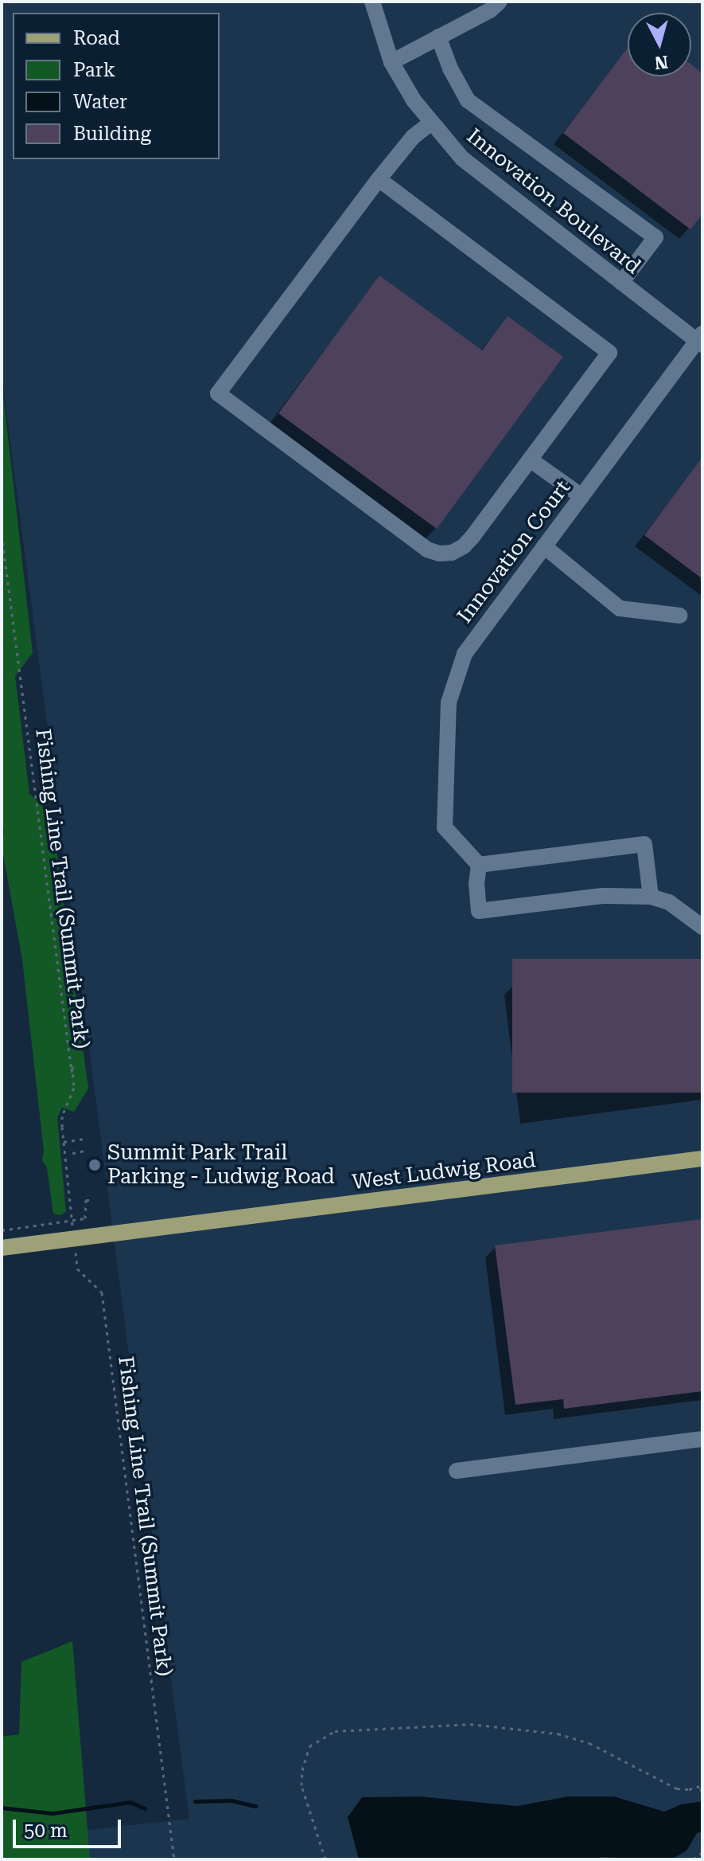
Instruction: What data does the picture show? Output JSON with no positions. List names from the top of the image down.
{
  "streets": {
    "main road": ["West Ludwig Road"],
    "street": ["Innovation Boulevard", "Innovation Court"],
    "path": ["Fishing Line Trail (Summit Park)"]
  },
  "crossings": [
    ["Innovation Boulevard", "Innovation Court"]
  ],
  "places": ["Summit Park Trail Parking - Ludwig Road"],
  "legend": [
    "Road",
    "Park",
    "Water",
    "Building"
  ],
  "scale_bar": "50 m",
  "north": "bottom"
}
